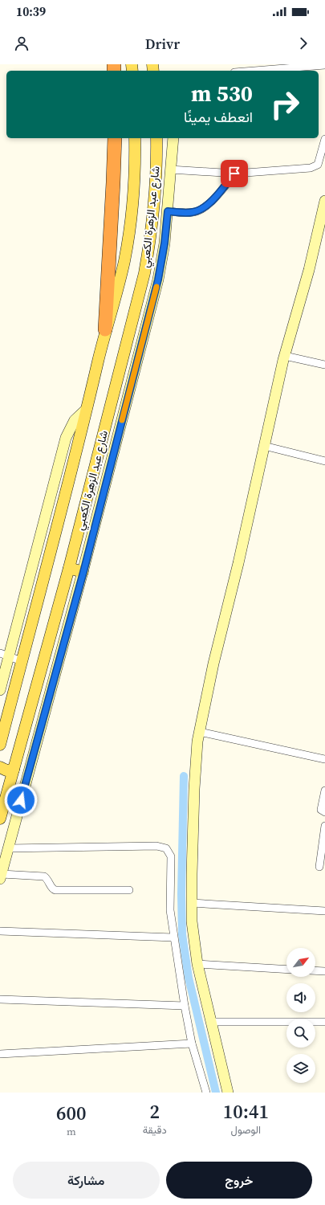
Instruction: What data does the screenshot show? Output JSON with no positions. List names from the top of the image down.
{
  "streets": {
    "main road": ["شارع عبد الزهرة الكعبي"]
  },
  "north": "top right",
  "page": {
    "status": "10:39",
    "header": "Drivr",
    "turn": ["530 m", "انعطف يمينًا"],
    "eta": [
      "10:41",
      "الوصول",
      "2",
      "دقيقة",
      "600",
      "m"
    ],
    "buttons": ["خروج", "مشاركة"]
  }
}
